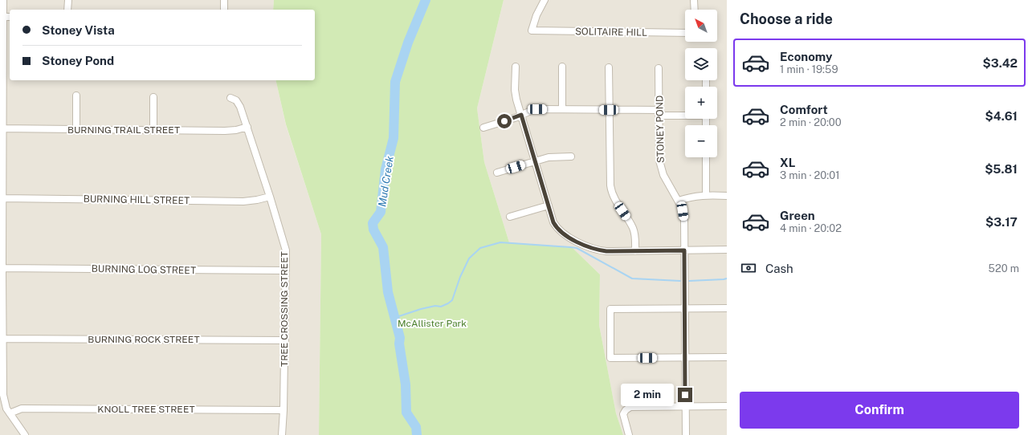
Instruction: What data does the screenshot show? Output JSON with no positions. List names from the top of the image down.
{
  "streets": {
    "street": [
      "SOLITAIRE HILL",
      "STONEY POND",
      "BURNING TRAIL STREET",
      "BURNING HILL STREET",
      "BURNING LOG STREET",
      "TREE CROSSING STREET",
      "BURNING ROCK STREET",
      "KNOLL TREE STREET"
    ]
  },
  "crossings": [
    ["BURNING TRAIL STREET", "TREE CROSSING STREET"],
    ["BURNING HILL STREET", "TREE CROSSING STREET"],
    ["BURNING LOG STREET", "TREE CROSSING STREET"],
    ["TREE CROSSING STREET", "BURNING ROCK STREET"],
    ["TREE CROSSING STREET", "KNOLL TREE STREET"]
  ],
  "water": ["Mud Creek"],
  "parks": ["McAllister Park"],
  "north": "top left",
  "page": {
    "heading": "Choose a ride",
    "map_buttons": ["+", "−"],
    "banner": ["Stoney Vista", "Stoney Pond"],
    "list": [
      {
        "name": "Economy",
        "note": "1 min · 19:59",
        "value": "$3.42"
      },
      {
        "name": "Comfort",
        "note": "2 min · 20:00",
        "value": "$4.61"
      },
      {
        "name": "XL",
        "note": "3 min · 20:01",
        "value": "$5.81"
      },
      {
        "name": "Green",
        "note": "4 min · 20:02",
        "value": "$3.17"
      }
    ],
    "pay": ["Cash", "520 m"],
    "bubble": "2 min",
    "buttons": "Confirm"
  }
}
